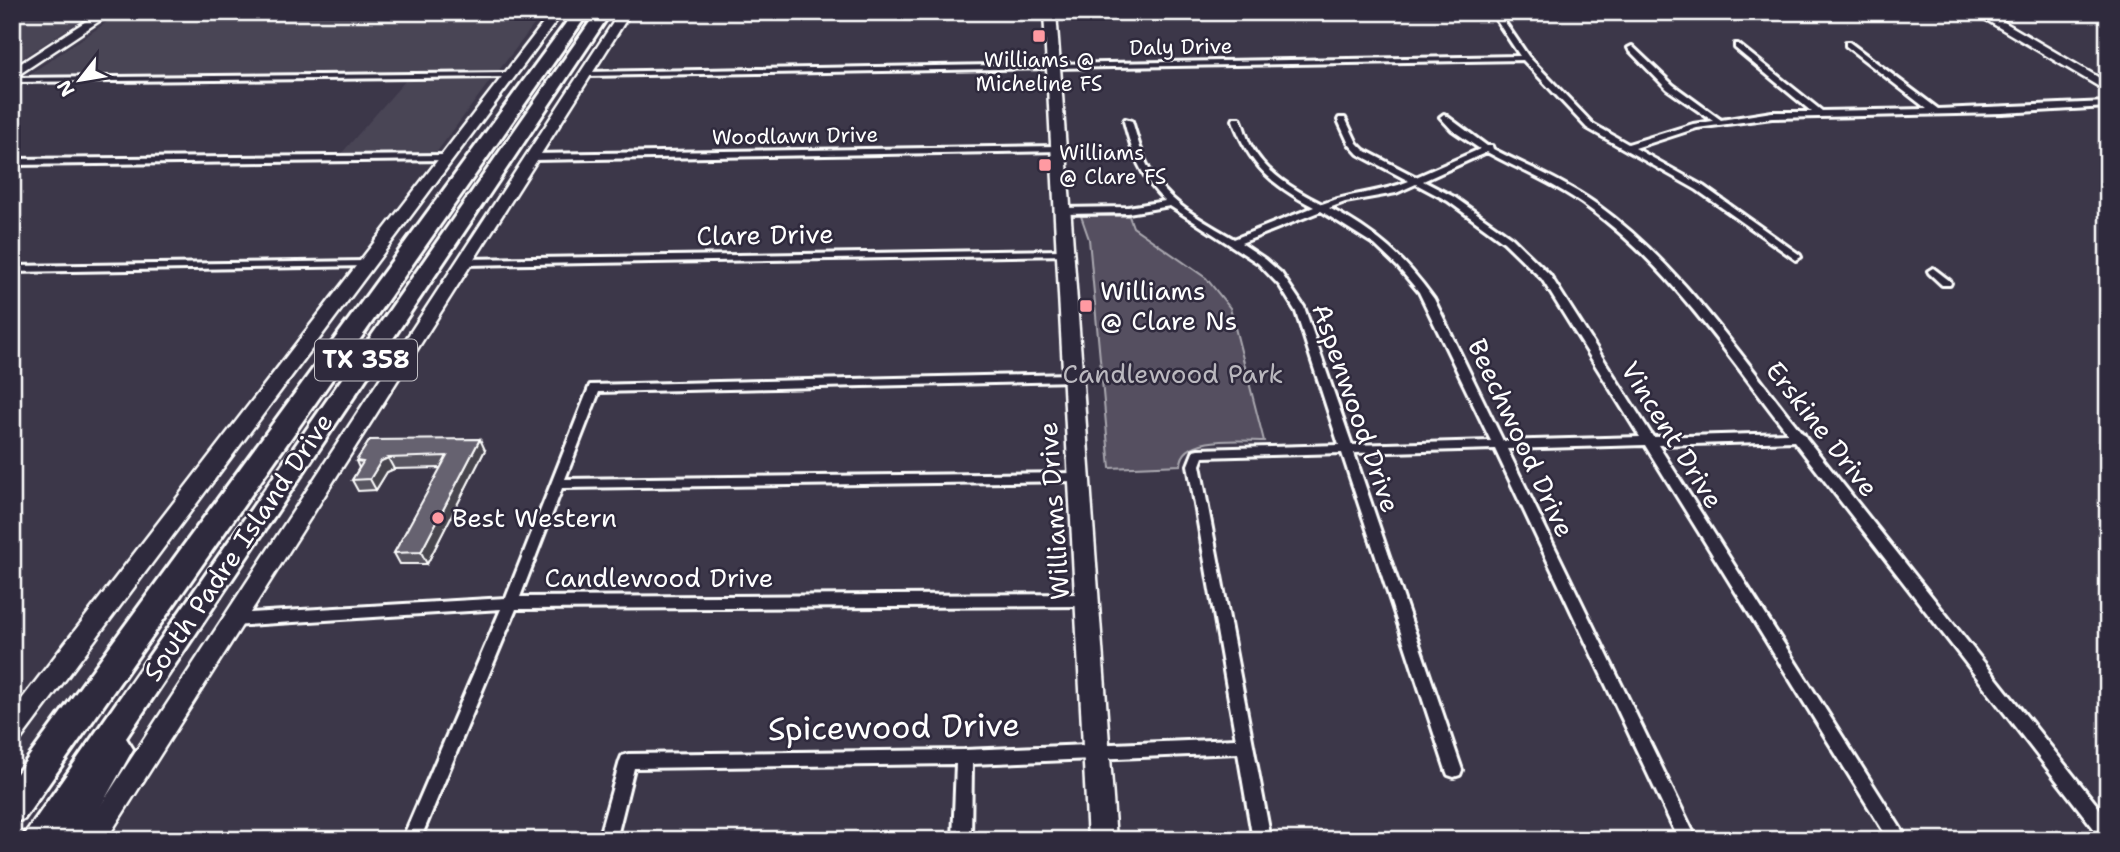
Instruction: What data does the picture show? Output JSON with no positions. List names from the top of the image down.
{
  "streets": {
    "highway": ["TX 358", "South Padre Island Drive"],
    "main road": ["Williams Drive"],
    "street": [
      "Daly Drive",
      "Woodlawn Drive",
      "Clare Drive",
      "Aspenwood Drive",
      "Erskine Drive",
      "Vincent Drive",
      "Beechwood Drive",
      "Candlewood Drive",
      "Spicewood Drive"
    ]
  },
  "crossings": [
    ["Daly Drive", "Williams Drive"],
    ["Woodlawn Drive", "Williams Drive"],
    ["Clare Drive", "Williams Drive"],
    ["Williams Drive", "Candlewood Drive"],
    ["Williams Drive", "Spicewood Drive"]
  ],
  "parks": ["Candlewood Park"],
  "places": {
    "transit": ["Williams @ Micheline FS", "Williams @ Clare FS", "Williams @ Clare Ns"],
    "other": ["Best Western"]
  },
  "north": "bottom left"
}
